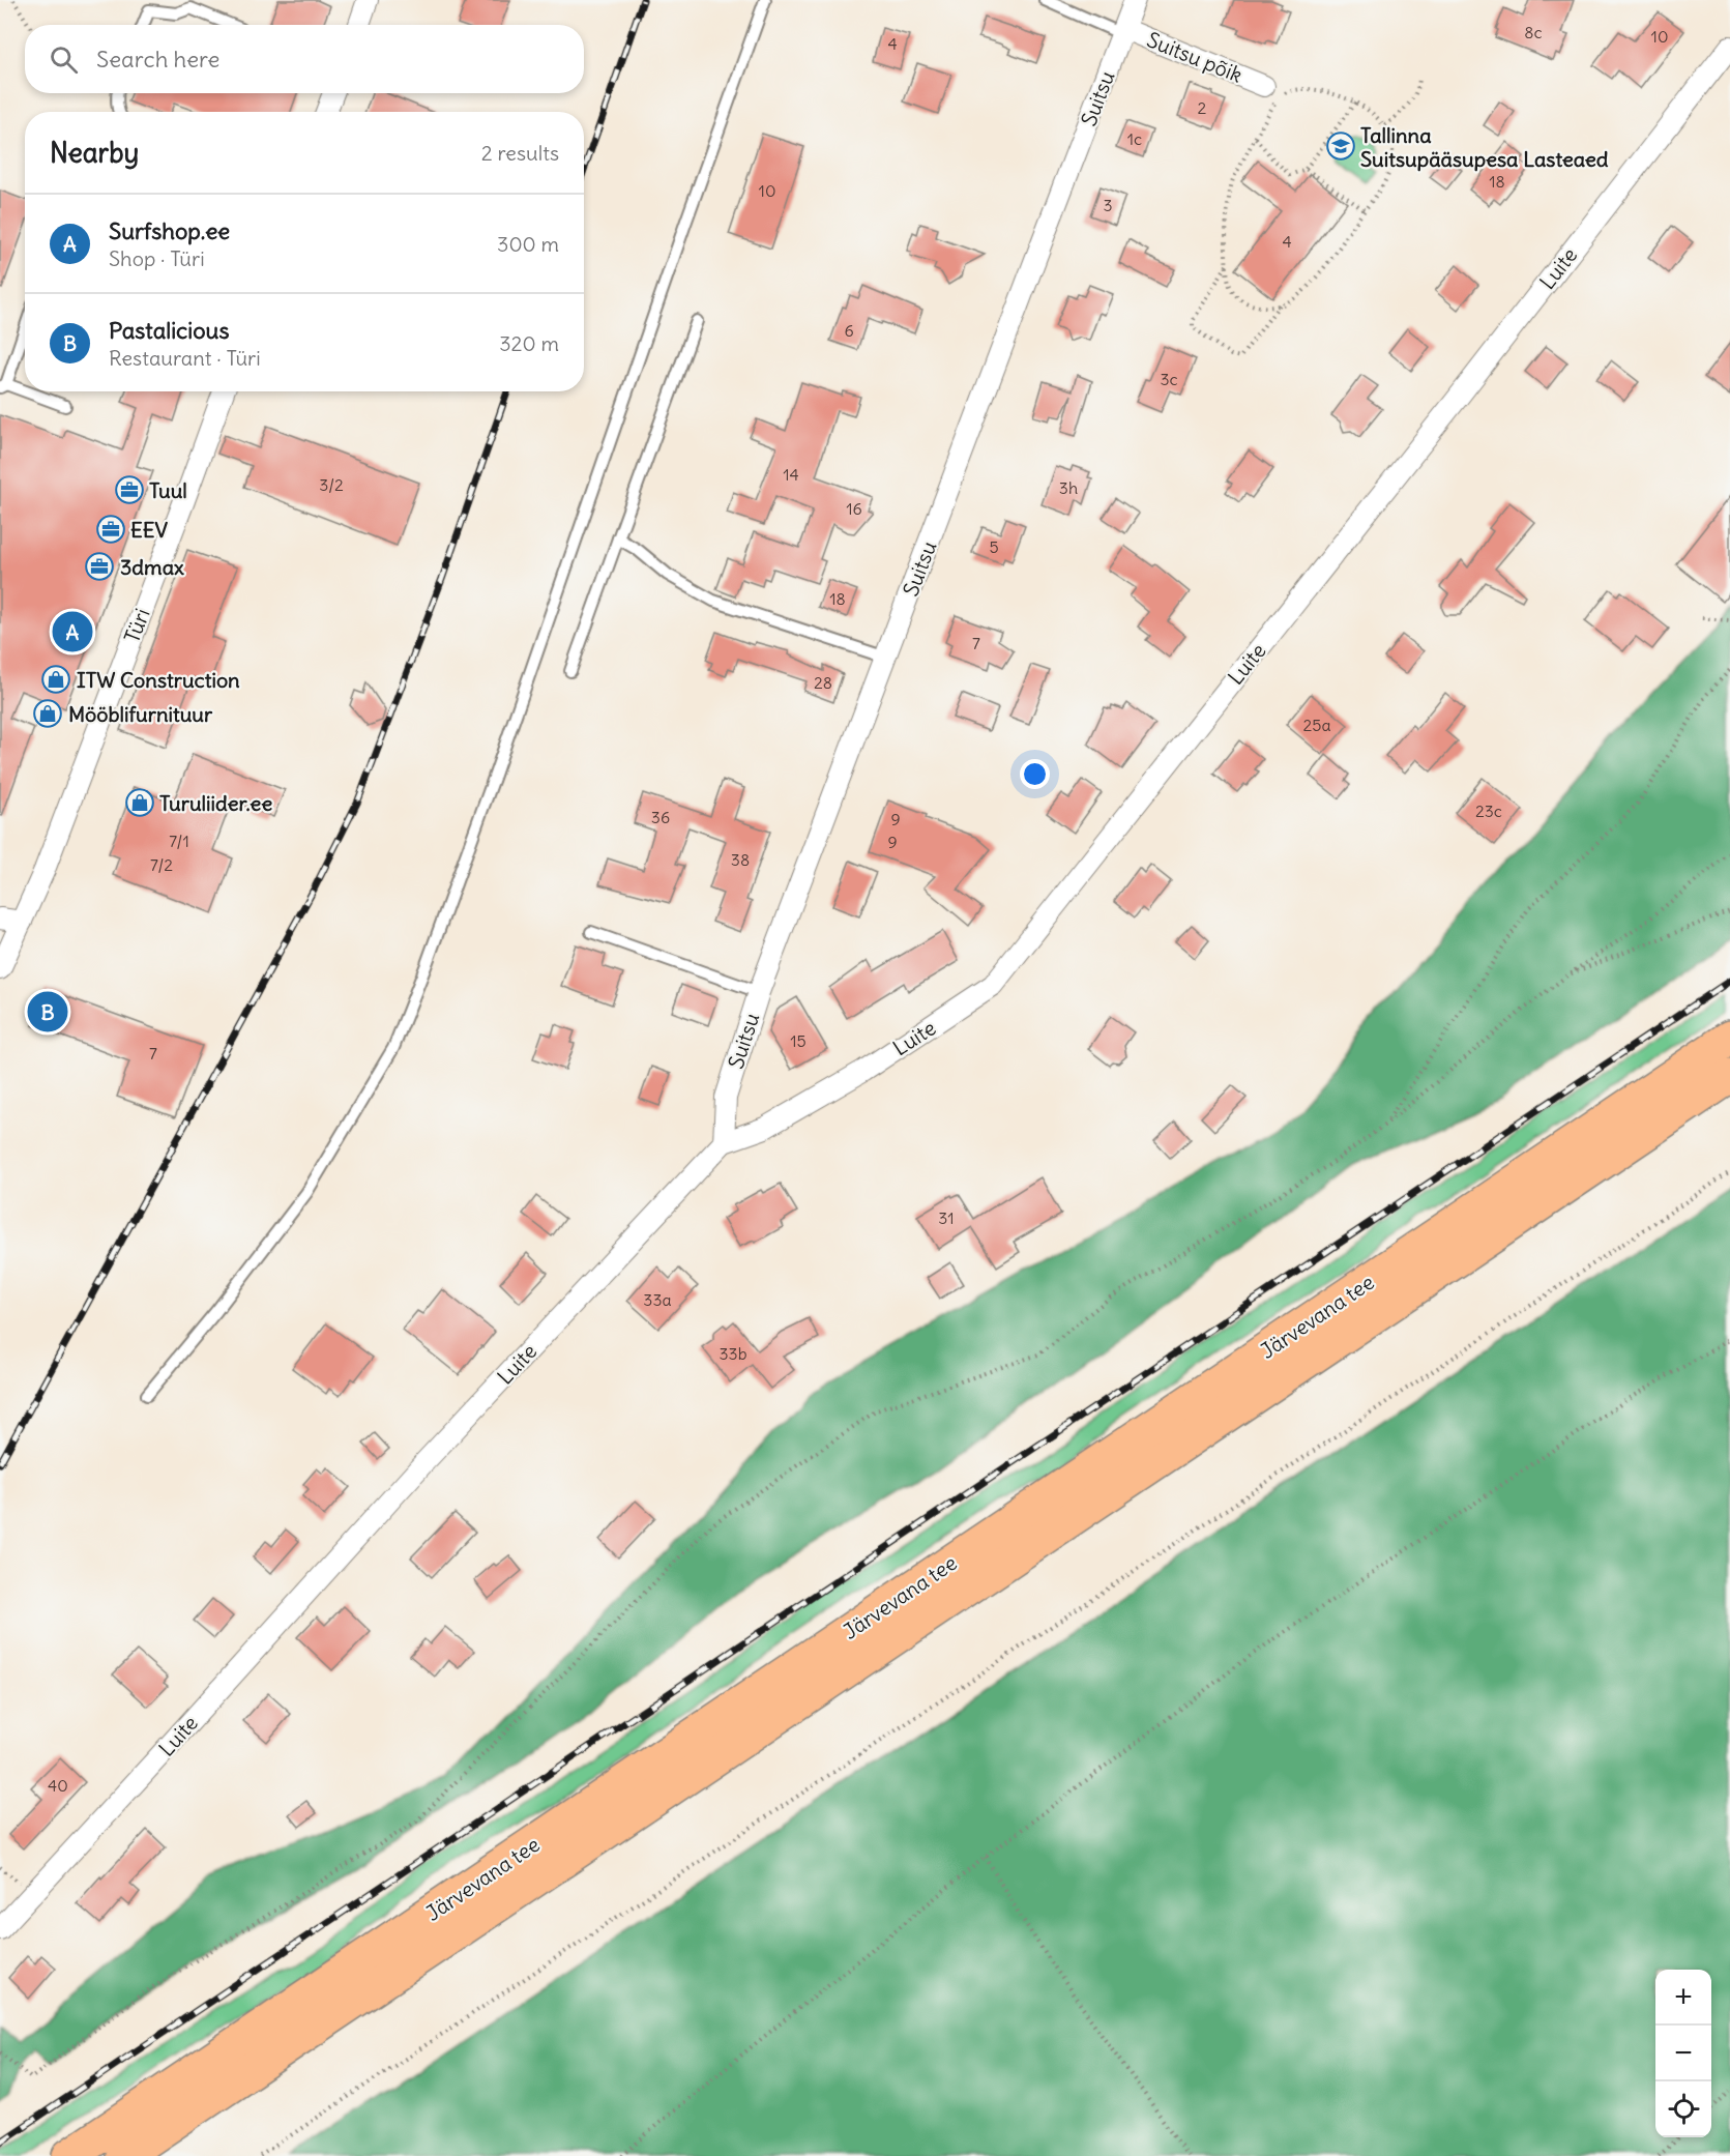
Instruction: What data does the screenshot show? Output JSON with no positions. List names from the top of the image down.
{
  "streets": {
    "highway": ["Järvevana tee"],
    "street": [
      "Suitsu põik",
      "Suitsu",
      "Luite",
      "Türi"
    ]
  },
  "crossings": [
    ["Suitsu põik", "Suitsu"],
    ["Suitsu", "Luite"]
  ],
  "places": {
    "school or university": ["Tallinna Suitsupääsupesa Lasteaed"],
    "office": ["Tuul", "EEV", "3dmax"],
    "shop": ["ITW Construction", "Mööblifurnituur", "Turuliider.ee"]
  },
  "house_numbers": [
    "8c",
    "10",
    "4",
    "2",
    "1c",
    "18",
    "10",
    "3",
    "4",
    "6",
    "3c",
    "14",
    "3/2",
    "3h",
    "16",
    "5",
    "18",
    "7",
    "28",
    "25a",
    "23c",
    "36",
    "9",
    "7/1",
    "9",
    "38",
    "7/2",
    "15",
    "7",
    "31",
    "33a",
    "33b",
    "40"
  ],
  "page": {
    "search": "Search here",
    "heading": ["Nearby", "2 results"],
    "list": [
      {
        "mark": "A",
        "name": "Surfshop.ee",
        "note": "Shop · Türi",
        "value": "300 m"
      },
      {
        "mark": "B",
        "name": "Pastalicious",
        "note": "Restaurant · Türi",
        "value": "320 m"
      }
    ],
    "pins": ["A", "B"],
    "map_buttons": ["+", "−"]
  }
}
